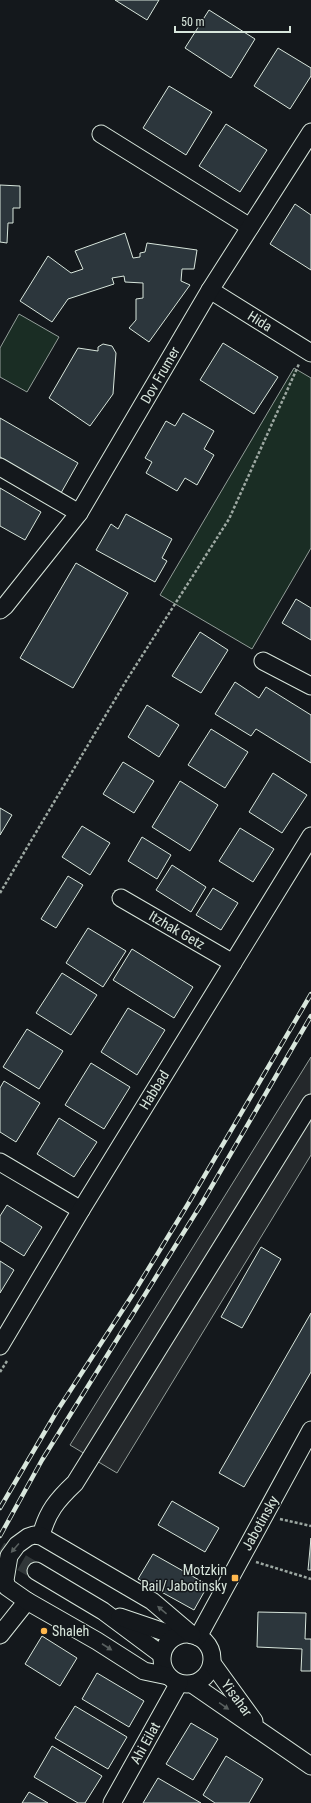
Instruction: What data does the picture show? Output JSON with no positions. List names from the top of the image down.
{
  "streets": {
    "street": [
      "Hida",
      "Dov Frumer",
      "Itzhak Getz",
      "Habbad",
      "Jabotinsky",
      "Yisahar",
      "Ahi Eilat"
    ]
  },
  "crossings": [
    ["Hida", "Dov Frumer"],
    ["Itzhak Getz", "Habbad"],
    ["Jabotinsky", "Yisahar"],
    ["Jabotinsky", "Ahi Eilat"],
    ["Yisahar", "Ahi Eilat"]
  ],
  "places": {
    "transit": ["Motzkin Rail/Jabotinsky"],
    "other": ["Shaleh"]
  },
  "scale_bar": "50 m"
}
